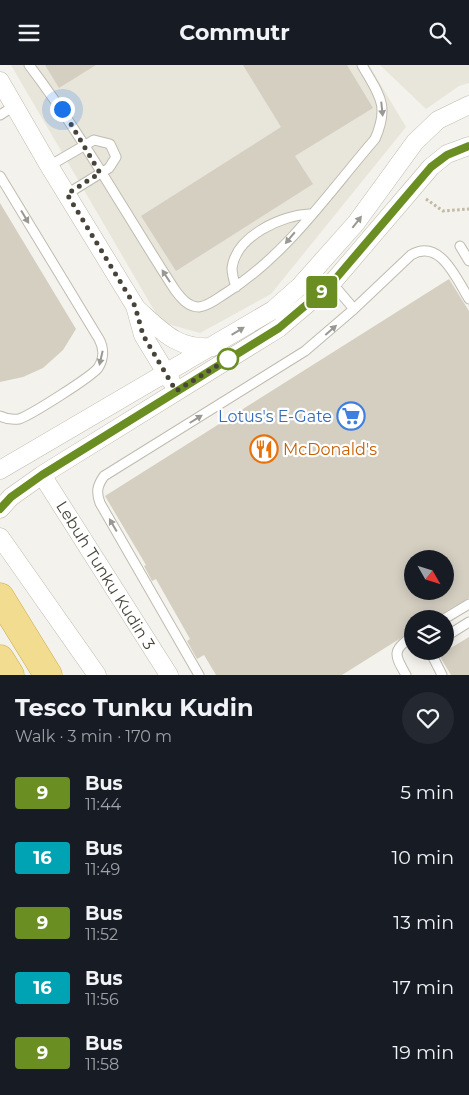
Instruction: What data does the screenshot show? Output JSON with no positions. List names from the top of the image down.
{
  "streets": {
    "street": ["Lebuh Tunku Kudin 3"]
  },
  "places": {
    "supermarket": ["Lotus's E-Gate"],
    "restaurant": ["McDonald's"]
  },
  "lines": ["bus line 9"],
  "north": "bottom right",
  "page": {
    "header": "Commutr",
    "on_map": "9",
    "heading": ["Tesco Tunku Kudin", "Walk · 3 min · 170 m"],
    "list": [
      {
        "mark": "9",
        "name": "Bus",
        "note": "11:44",
        "value": "5 min"
      },
      {
        "mark": "16",
        "name": "Bus",
        "note": "11:49",
        "value": "10 min"
      },
      {
        "mark": "9",
        "name": "Bus",
        "note": "11:52",
        "value": "13 min"
      },
      {
        "mark": "16",
        "name": "Bus",
        "note": "11:56",
        "value": "17 min"
      },
      {
        "mark": "9",
        "name": "Bus",
        "note": "11:58",
        "value": "19 min"
      }
    ]
  }
}
